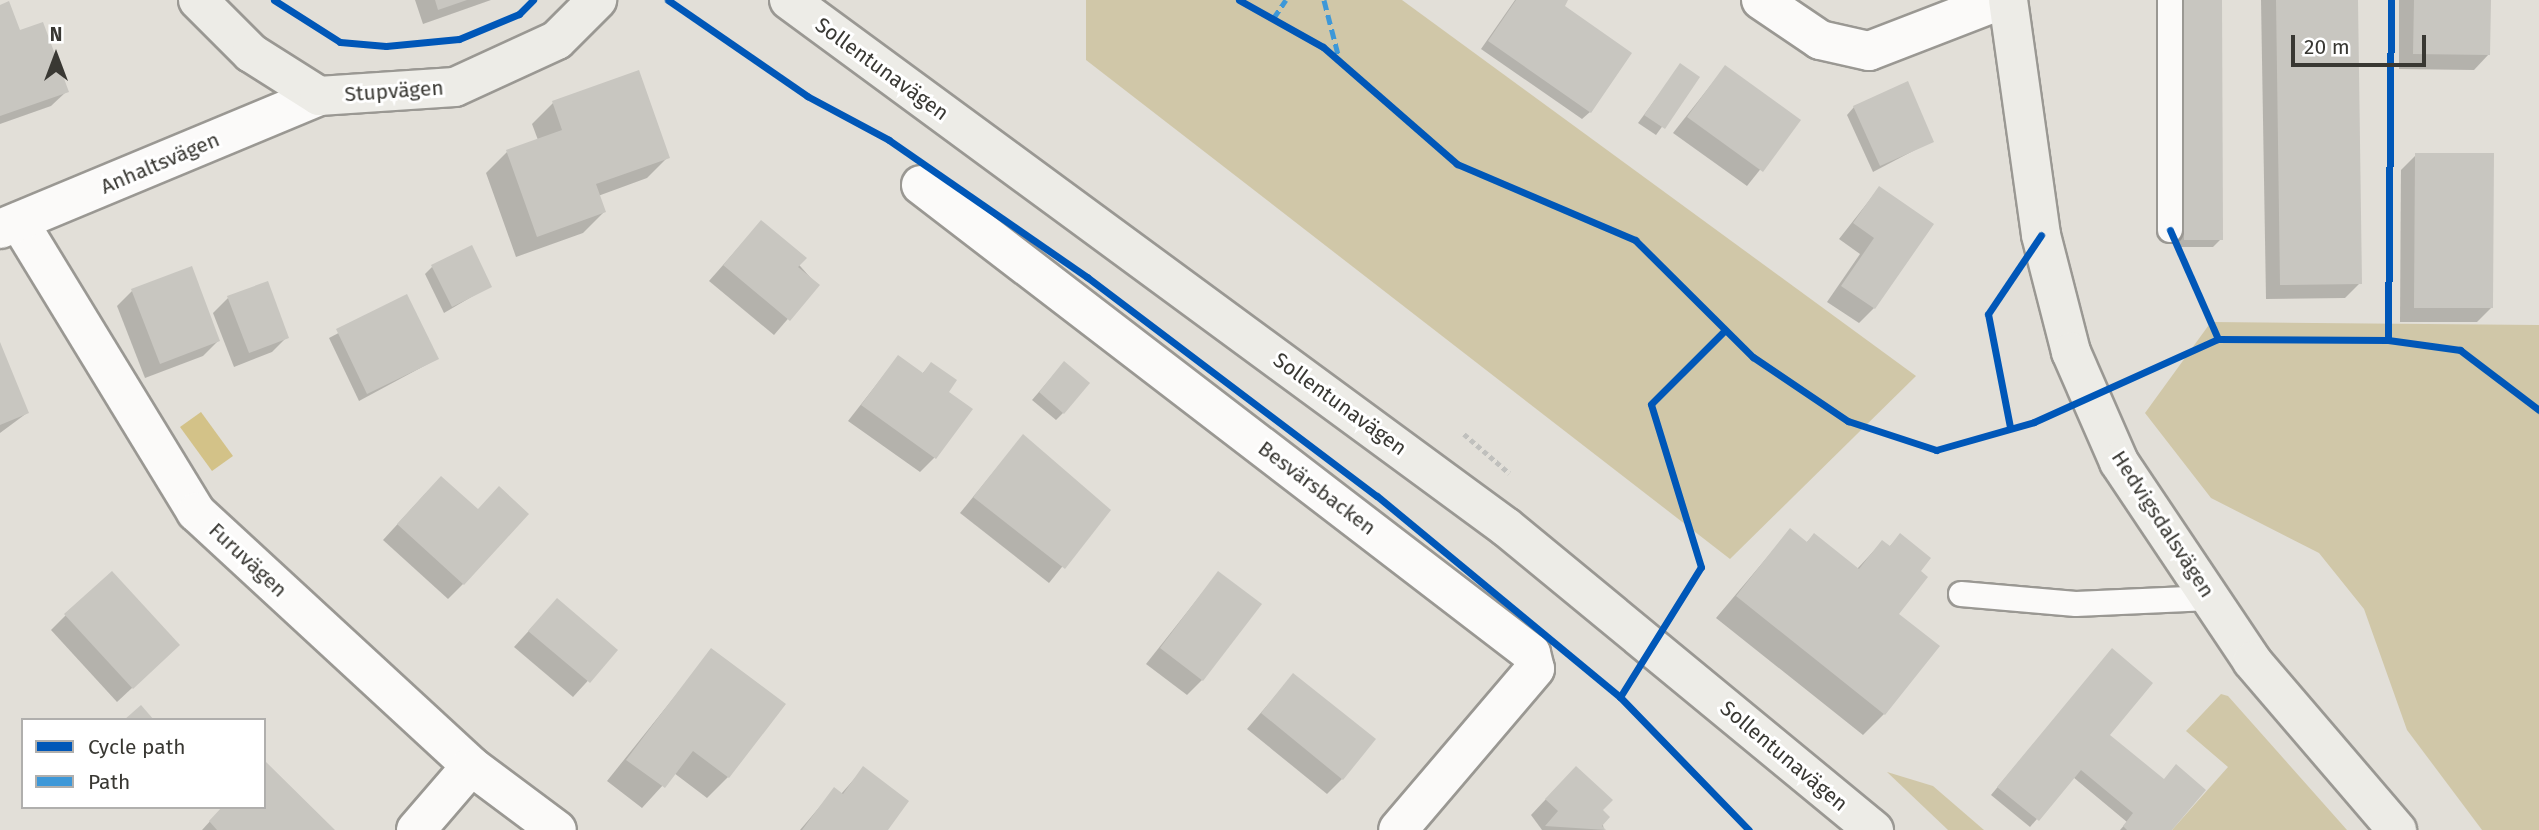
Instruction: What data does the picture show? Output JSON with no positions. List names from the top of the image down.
{
  "streets": {
    "street": [
      "Sollentunavägen",
      "Stupvägen",
      "Anhaltsvägen",
      "Besvärsbacken",
      "Hedvigsdalsvägen",
      "Furuvägen"
    ]
  },
  "crossings": [
    ["Stupvägen", "Anhaltsvägen"],
    ["Anhaltsvägen", "Furuvägen"]
  ],
  "legend": ["Cycle path", "Path"],
  "scale_bar": "20 m",
  "north": "top"
}
